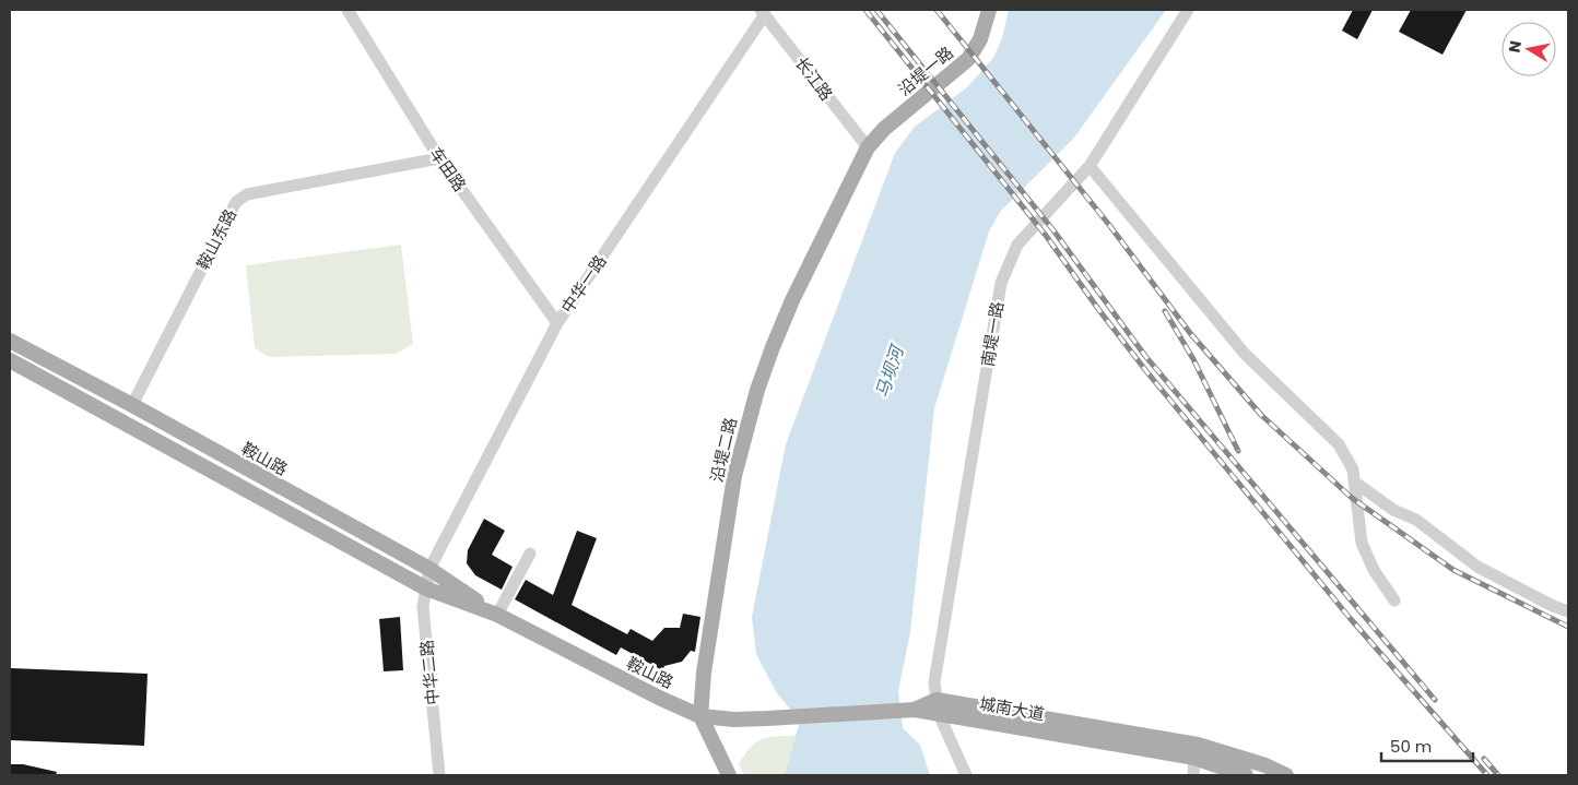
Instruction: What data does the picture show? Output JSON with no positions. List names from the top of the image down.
{
  "streets": {
    "main road": [
      "沿堤一路",
      "沿堤二路",
      "鞍山路",
      "城南大道"
    ],
    "street": [
      "长江路",
      "车田路",
      "鞍山东路",
      "中华一路",
      "南堤一路",
      "中华二路"
    ]
  },
  "crossings": [
    ["沿堤一路", "长江路"],
    ["沿堤一路", "沿堤二路"],
    ["长江路", "中华一路"],
    ["长江路", "沿堤二路"],
    ["车田路", "鞍山东路"],
    ["车田路", "中华一路"],
    ["鞍山东路", "鞍山路"],
    ["中华一路", "鞍山路"],
    ["中华一路", "中华二路"],
    ["南堤一路", "城南大道"],
    ["沿堤二路", "鞍山路"],
    ["鞍山路", "中华二路"],
    ["鞍山路", "城南大道"]
  ],
  "water": ["马坝河"],
  "scale_bar": "50 m",
  "north": "left"
}
